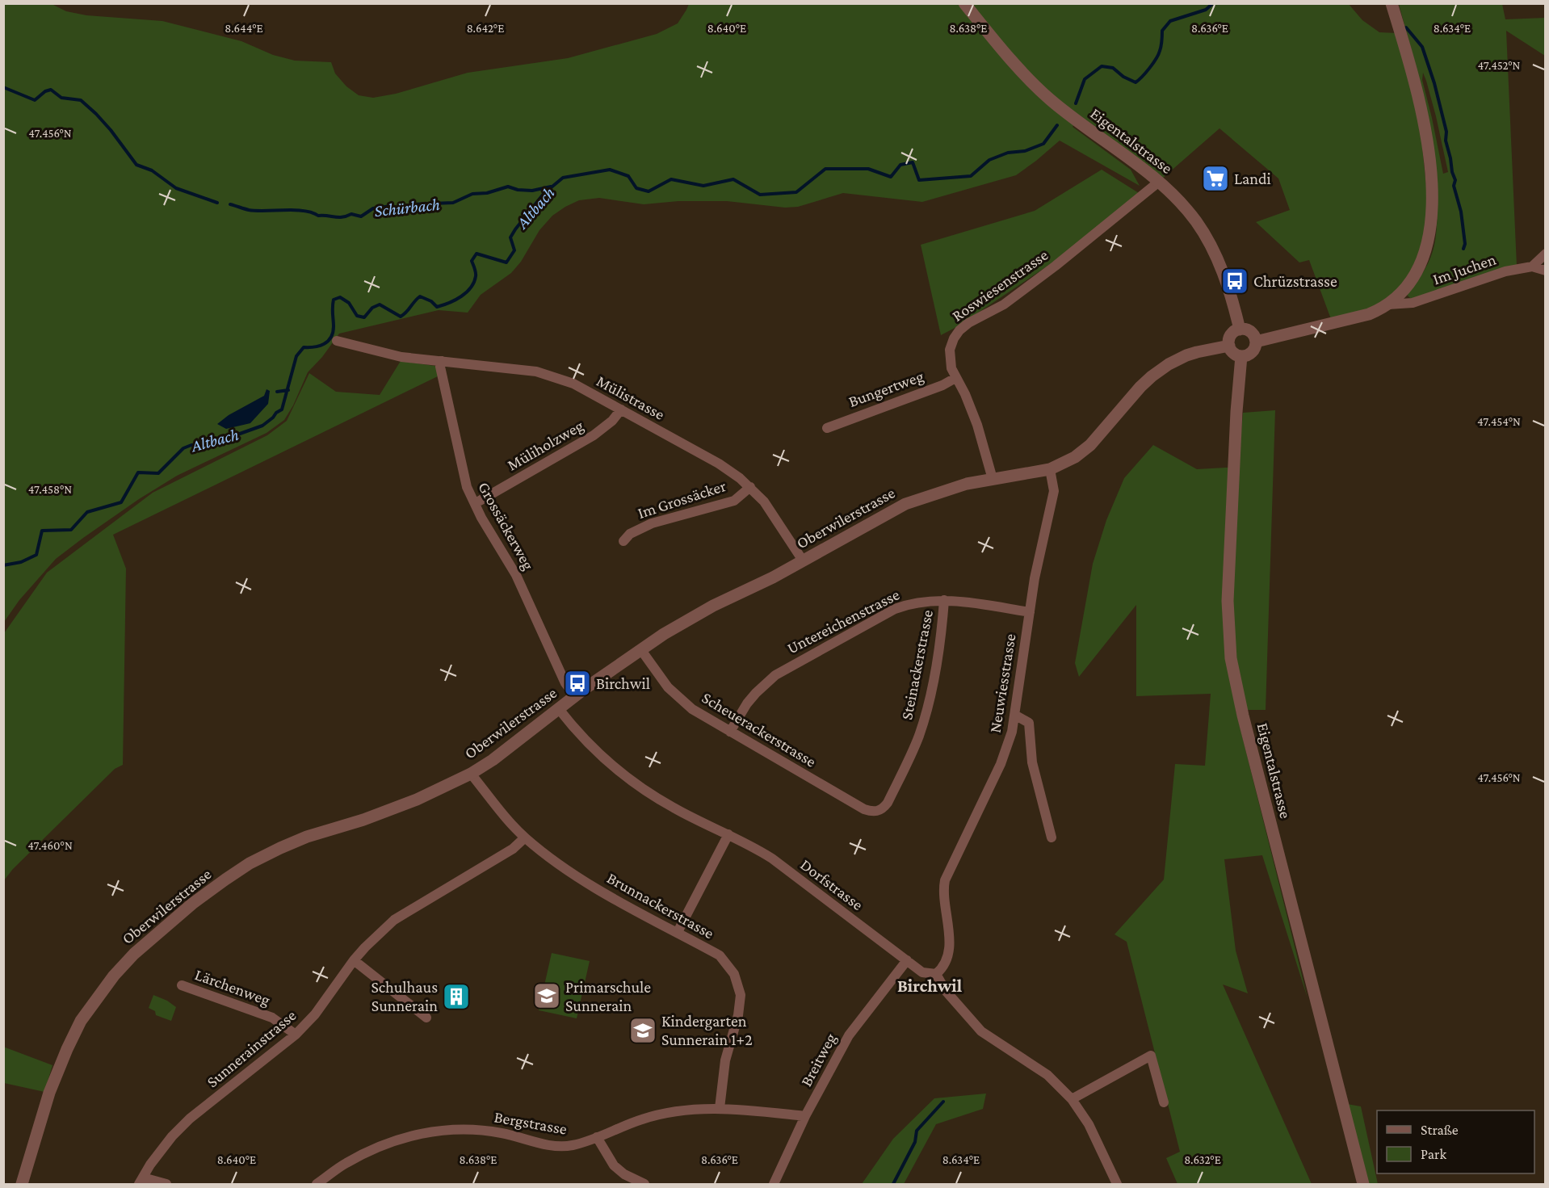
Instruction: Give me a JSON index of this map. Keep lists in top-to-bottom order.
{
  "streets": {
    "street": [
      "Eigentalstrasse",
      "Im Juchen",
      "Roswiesenstrasse",
      "Bungertweg",
      "Mülistrasse",
      "Müliholzweg",
      "Im Grossäcker",
      "Oberwilerstrasse",
      "Grossäckerweg",
      "Untereichenstrasse",
      "Steinackerstrasse",
      "Neuwiesstrasse",
      "Scheuerackerstrasse",
      "Dorfstrasse",
      "Brunnackerstrasse",
      "Lärchenweg",
      "Sunnerainstrasse",
      "Breitweg",
      "Bergstrasse"
    ]
  },
  "crossings": [
    ["Eigentalstrasse", "Roswiesenstrasse"],
    ["Eigentalstrasse", "Oberwilerstrasse"],
    ["Roswiesenstrasse", "Bungertweg"],
    ["Roswiesenstrasse", "Oberwilerstrasse"],
    ["Mülistrasse", "Müliholzweg"],
    ["Mülistrasse", "Im Grossäcker"],
    ["Mülistrasse", "Oberwilerstrasse"],
    ["Mülistrasse", "Grossäckerweg"],
    ["Oberwilerstrasse", "Grossäckerweg"],
    ["Oberwilerstrasse", "Neuwiesstrasse"],
    ["Oberwilerstrasse", "Scheuerackerstrasse"],
    ["Oberwilerstrasse", "Dorfstrasse"],
    ["Oberwilerstrasse", "Brunnackerstrasse"],
    ["Untereichenstrasse", "Steinackerstrasse"],
    ["Untereichenstrasse", "Neuwiesstrasse"],
    ["Untereichenstrasse", "Scheuerackerstrasse"],
    ["Steinackerstrasse", "Scheuerackerstrasse"],
    ["Neuwiesstrasse", "Dorfstrasse"],
    ["Dorfstrasse", "Breitweg"],
    ["Brunnackerstrasse", "Sunnerainstrasse"],
    ["Brunnackerstrasse", "Bergstrasse"],
    ["Lärchenweg", "Sunnerainstrasse"],
    ["Breitweg", "Bergstrasse"]
  ],
  "districts": ["Birchwil"],
  "water": ["Schürbach", "Altbach"],
  "places": {
    "supermarket": ["Landi"],
    "bus stop": ["Chrüzstrasse", "Birchwil"],
    "school or university": ["Primarschule Sunnerain", "Kindergarten Sunnerain 1+2"],
    "building": ["Schulhaus Sunnerain"]
  },
  "legend": ["Straße", "Park"],
  "coordinates": [
    "8.644°E",
    "8.642°E",
    "8.640°E",
    "8.638°E",
    "8.636°E",
    "8.634°E",
    "47.452°N",
    "47.456°N",
    "47.454°N",
    "47.458°N",
    "47.460°N",
    "8.632°E"
  ]
}
